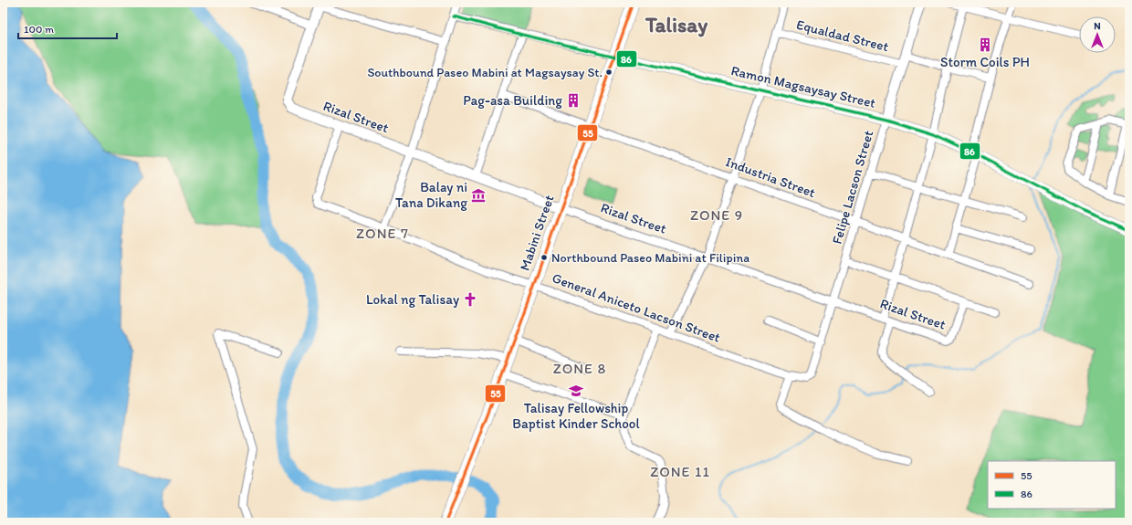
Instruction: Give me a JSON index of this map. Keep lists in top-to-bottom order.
{
  "streets": {
    "main road": ["Ramon Magsaysay Street", "Mabini Street"],
    "street": [
      "Equaldad Street",
      "Rizal Street",
      "Industria Street",
      "Felipe Lacson Street",
      "General Aniceto Lacson Street"
    ]
  },
  "crossings": [
    ["Equaldad Street", "Felipe Lacson Street"],
    ["Ramon Magsaysay Street", "Felipe Lacson Street"],
    ["Ramon Magsaysay Street", "Mabini Street"],
    ["Rizal Street", "Felipe Lacson Street"],
    ["Rizal Street", "Mabini Street"],
    ["Rizal Street", "General Aniceto Lacson Street"],
    ["Industria Street", "Felipe Lacson Street"],
    ["Industria Street", "Mabini Street"],
    ["Felipe Lacson Street", "General Aniceto Lacson Street"],
    ["Mabini Street", "General Aniceto Lacson Street"]
  ],
  "districts": [
    "Talisay",
    "ZONE 9",
    "ZONE 7",
    "ZONE 8",
    "ZONE 11"
  ],
  "places": {
    "building": ["Storm Coils PH", "Pag-asa Building"],
    "other": ["Southbound Paseo Mabini at Magsaysay St.", "Northbound Paseo Mabini at Filipina"],
    "museum": ["Balay ni Tana Dikang"],
    "church": ["Lokal ng Talisay"],
    "school or university": ["Talisay Fellowship Baptist Kinder School"]
  },
  "lines": ["transit line 55", "transit line 86"],
  "legend": ["55", "86"],
  "scale_bar": "100 m",
  "north": "top"
}
